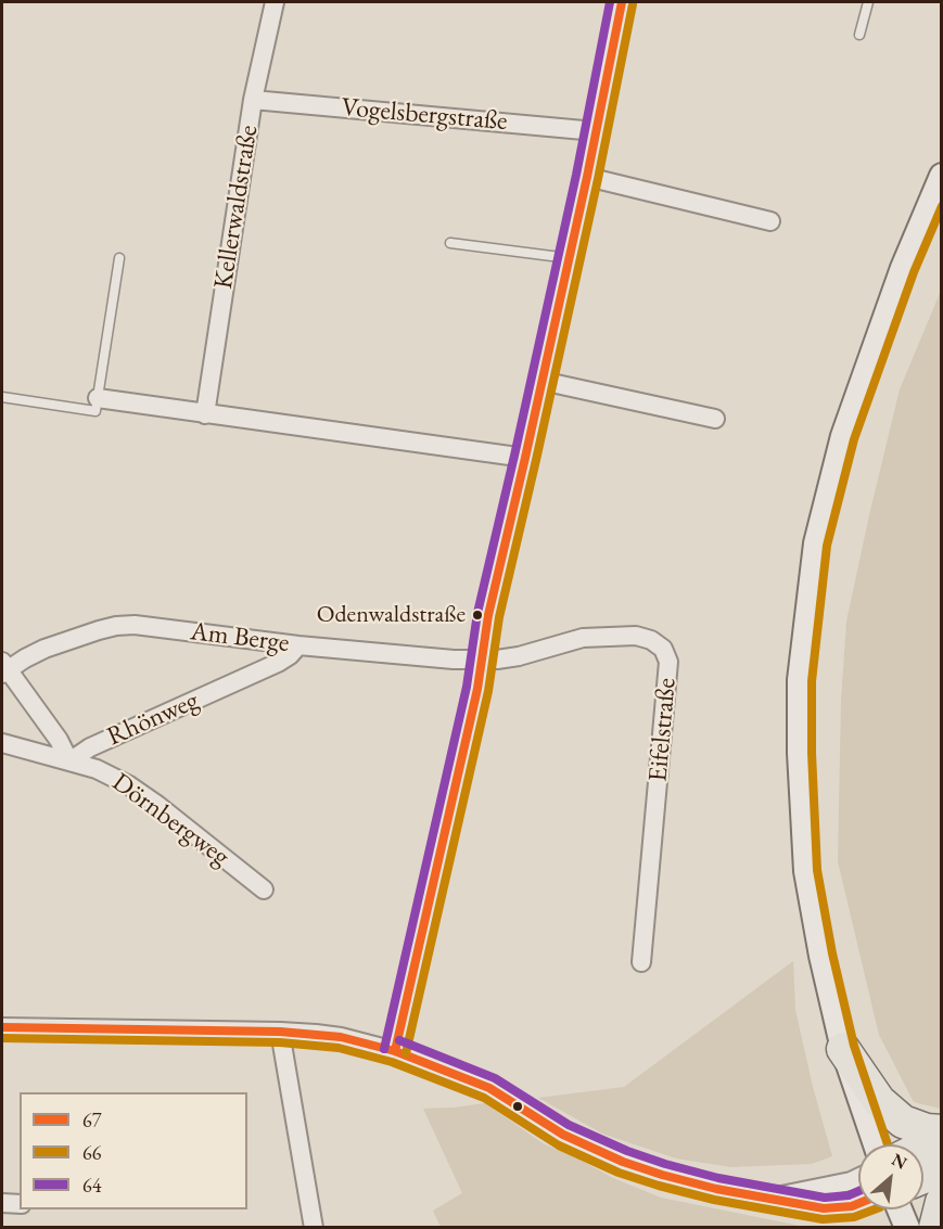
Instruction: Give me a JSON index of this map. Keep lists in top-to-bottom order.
{
  "streets": {
    "street": [
      "Vogelsbergstraße",
      "Kellerwaldstraße",
      "Am Berge",
      "Rhönweg",
      "Eifelstraße",
      "Dörnbergweg"
    ]
  },
  "crossings": [
    ["Vogelsbergstraße", "Kellerwaldstraße"],
    ["Am Berge", "Rhönweg"],
    ["Am Berge", "Eifelstraße"],
    ["Am Berge", "Dörnbergweg"],
    ["Rhönweg", "Dörnbergweg"]
  ],
  "places": ["Odenwaldstraße"],
  "lines": ["transit line 67", "transit line 64", "transit line 66"],
  "legend": ["67", "66", "64"],
  "north": "top right"
}
